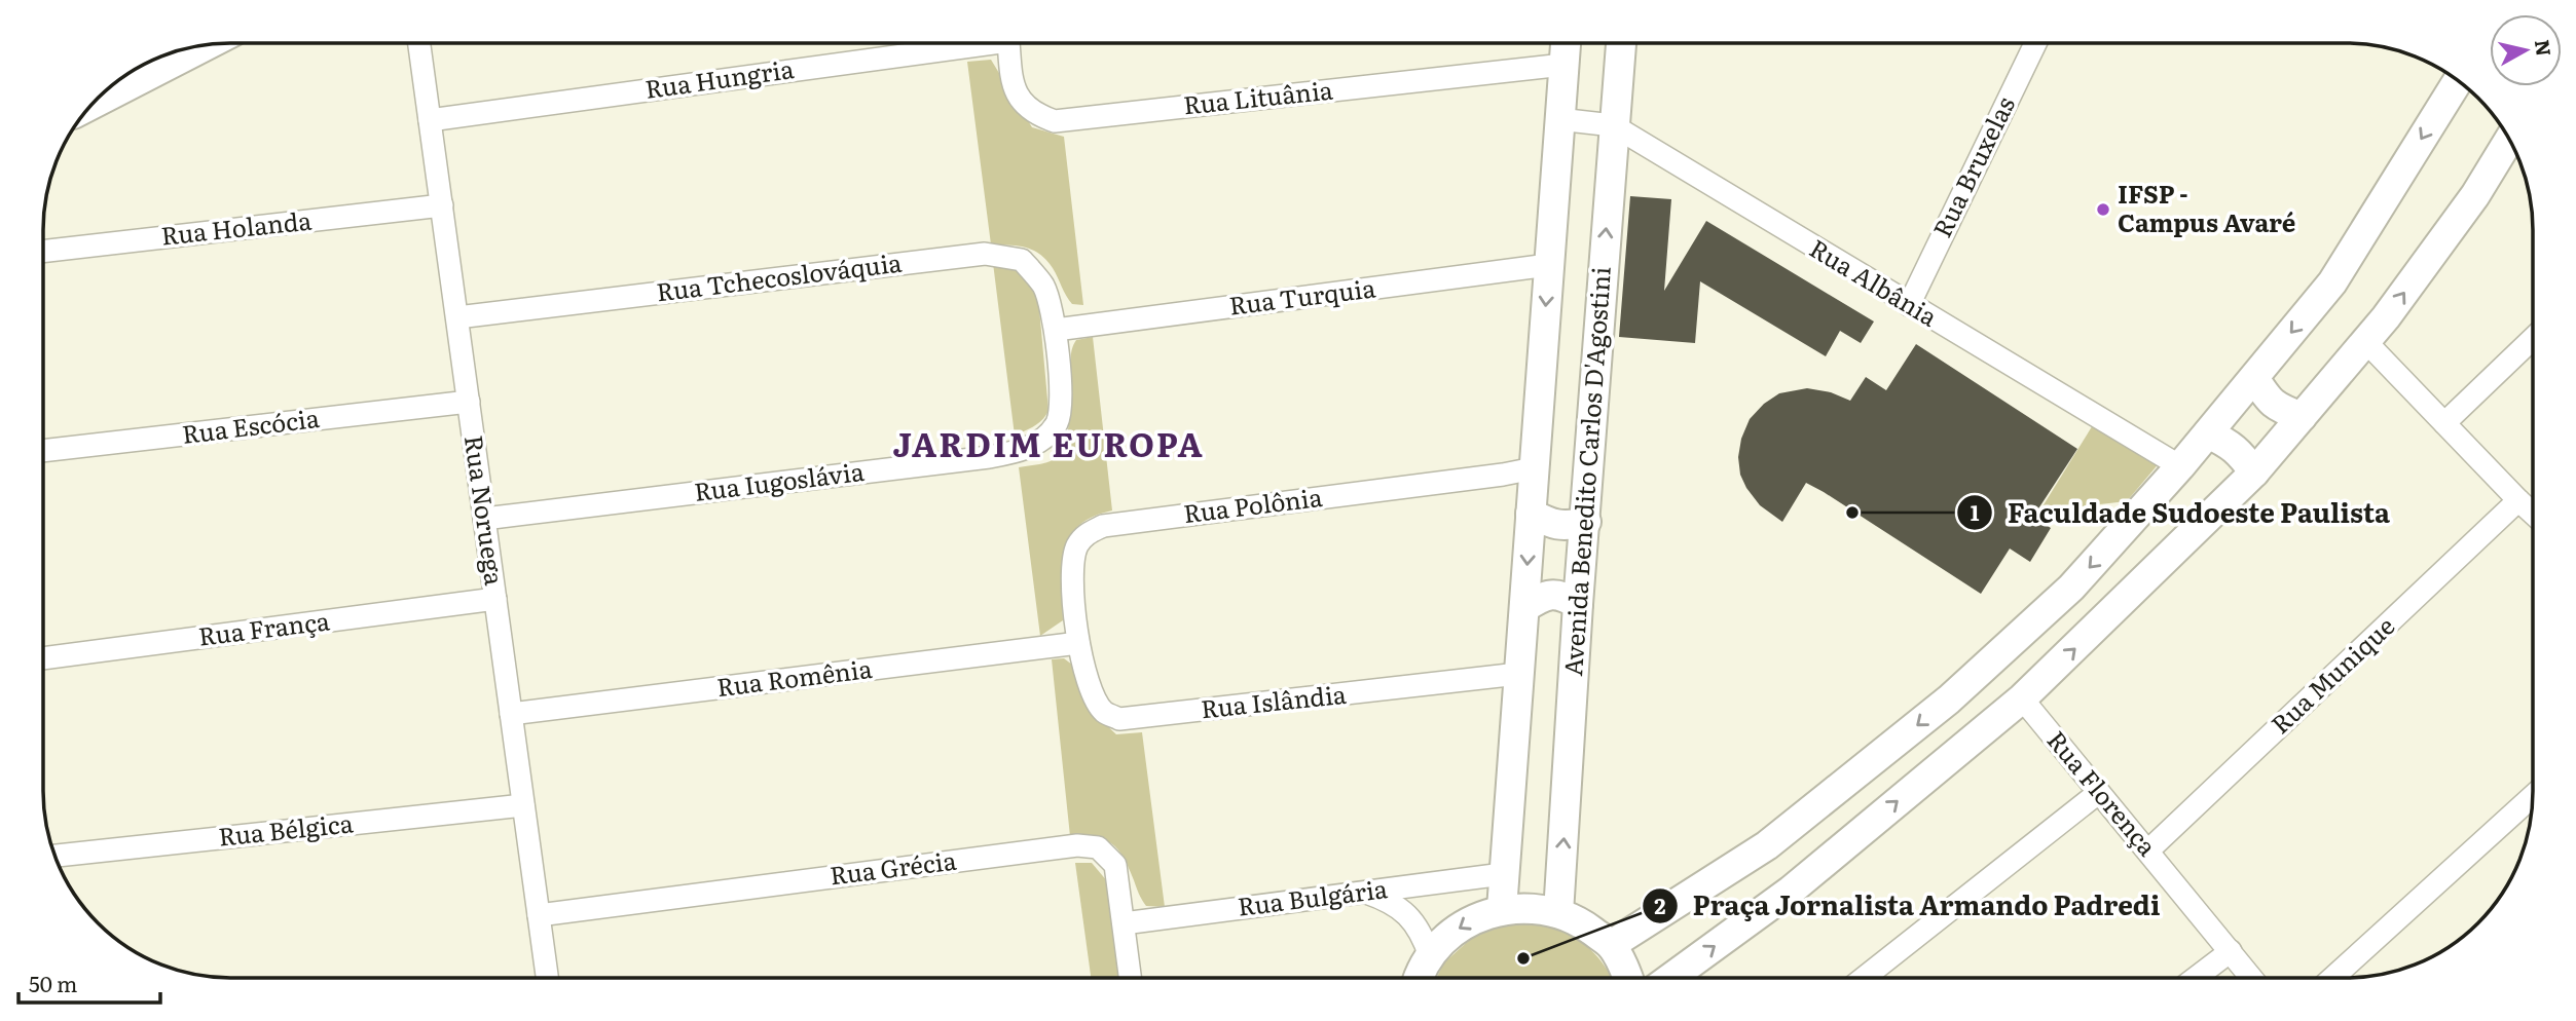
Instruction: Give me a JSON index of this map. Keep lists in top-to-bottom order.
{
  "streets": {
    "main road": ["Avenida Benedito Carlos D'Agostini"],
    "street": [
      "Rua Hungria",
      "Rua Lituânia",
      "Rua Bruxelas",
      "Rua Holanda",
      "Rua Tchecoslováquia",
      "Rua Albânia",
      "Rua Turquia",
      "Rua Escócia",
      "Rua Iugoslávia",
      "Rua Polônia",
      "Rua Noruega",
      "Rua França",
      "Rua Munique",
      "Rua Romênia",
      "Rua Islândia",
      "Rua Florença",
      "Rua Bélgica",
      "Rua Grécia",
      "Rua Bulgária"
    ]
  },
  "crossings": [
    ["Rua Hungria", "Rua Noruega"],
    ["Rua Bruxelas", "Rua Albânia"],
    ["Rua Holanda", "Rua Noruega"],
    ["Rua Tchecoslováquia", "Rua Turquia"],
    ["Rua Tchecoslováquia", "Rua Iugoslávia"],
    ["Rua Tchecoslováquia", "Rua Noruega"],
    ["Rua Albânia", "Avenida Benedito Carlos D'Agostini"],
    ["Rua Turquia", "Rua Iugoslávia"],
    ["Rua Escócia", "Rua Noruega"],
    ["Rua Iugoslávia", "Rua Noruega"],
    ["Rua Polônia", "Rua Romênia"],
    ["Rua Polônia", "Rua Islândia"],
    ["Rua Noruega", "Rua França"],
    ["Rua Noruega", "Rua Romênia"],
    ["Rua Noruega", "Rua Bélgica"],
    ["Rua Noruega", "Rua Grécia"],
    ["Rua Munique", "Rua Florença"],
    ["Rua Romênia", "Rua Islândia"],
    ["Rua Grécia", "Rua Bulgária"]
  ],
  "districts": ["JARDIM EUROPA"],
  "places": ["IFSP - Campus Avaré", "Faculdade Sudoeste Paulista", "Praça Jornalista Armando Padredi"],
  "scale_bar": "50 m",
  "north": "right"
}
